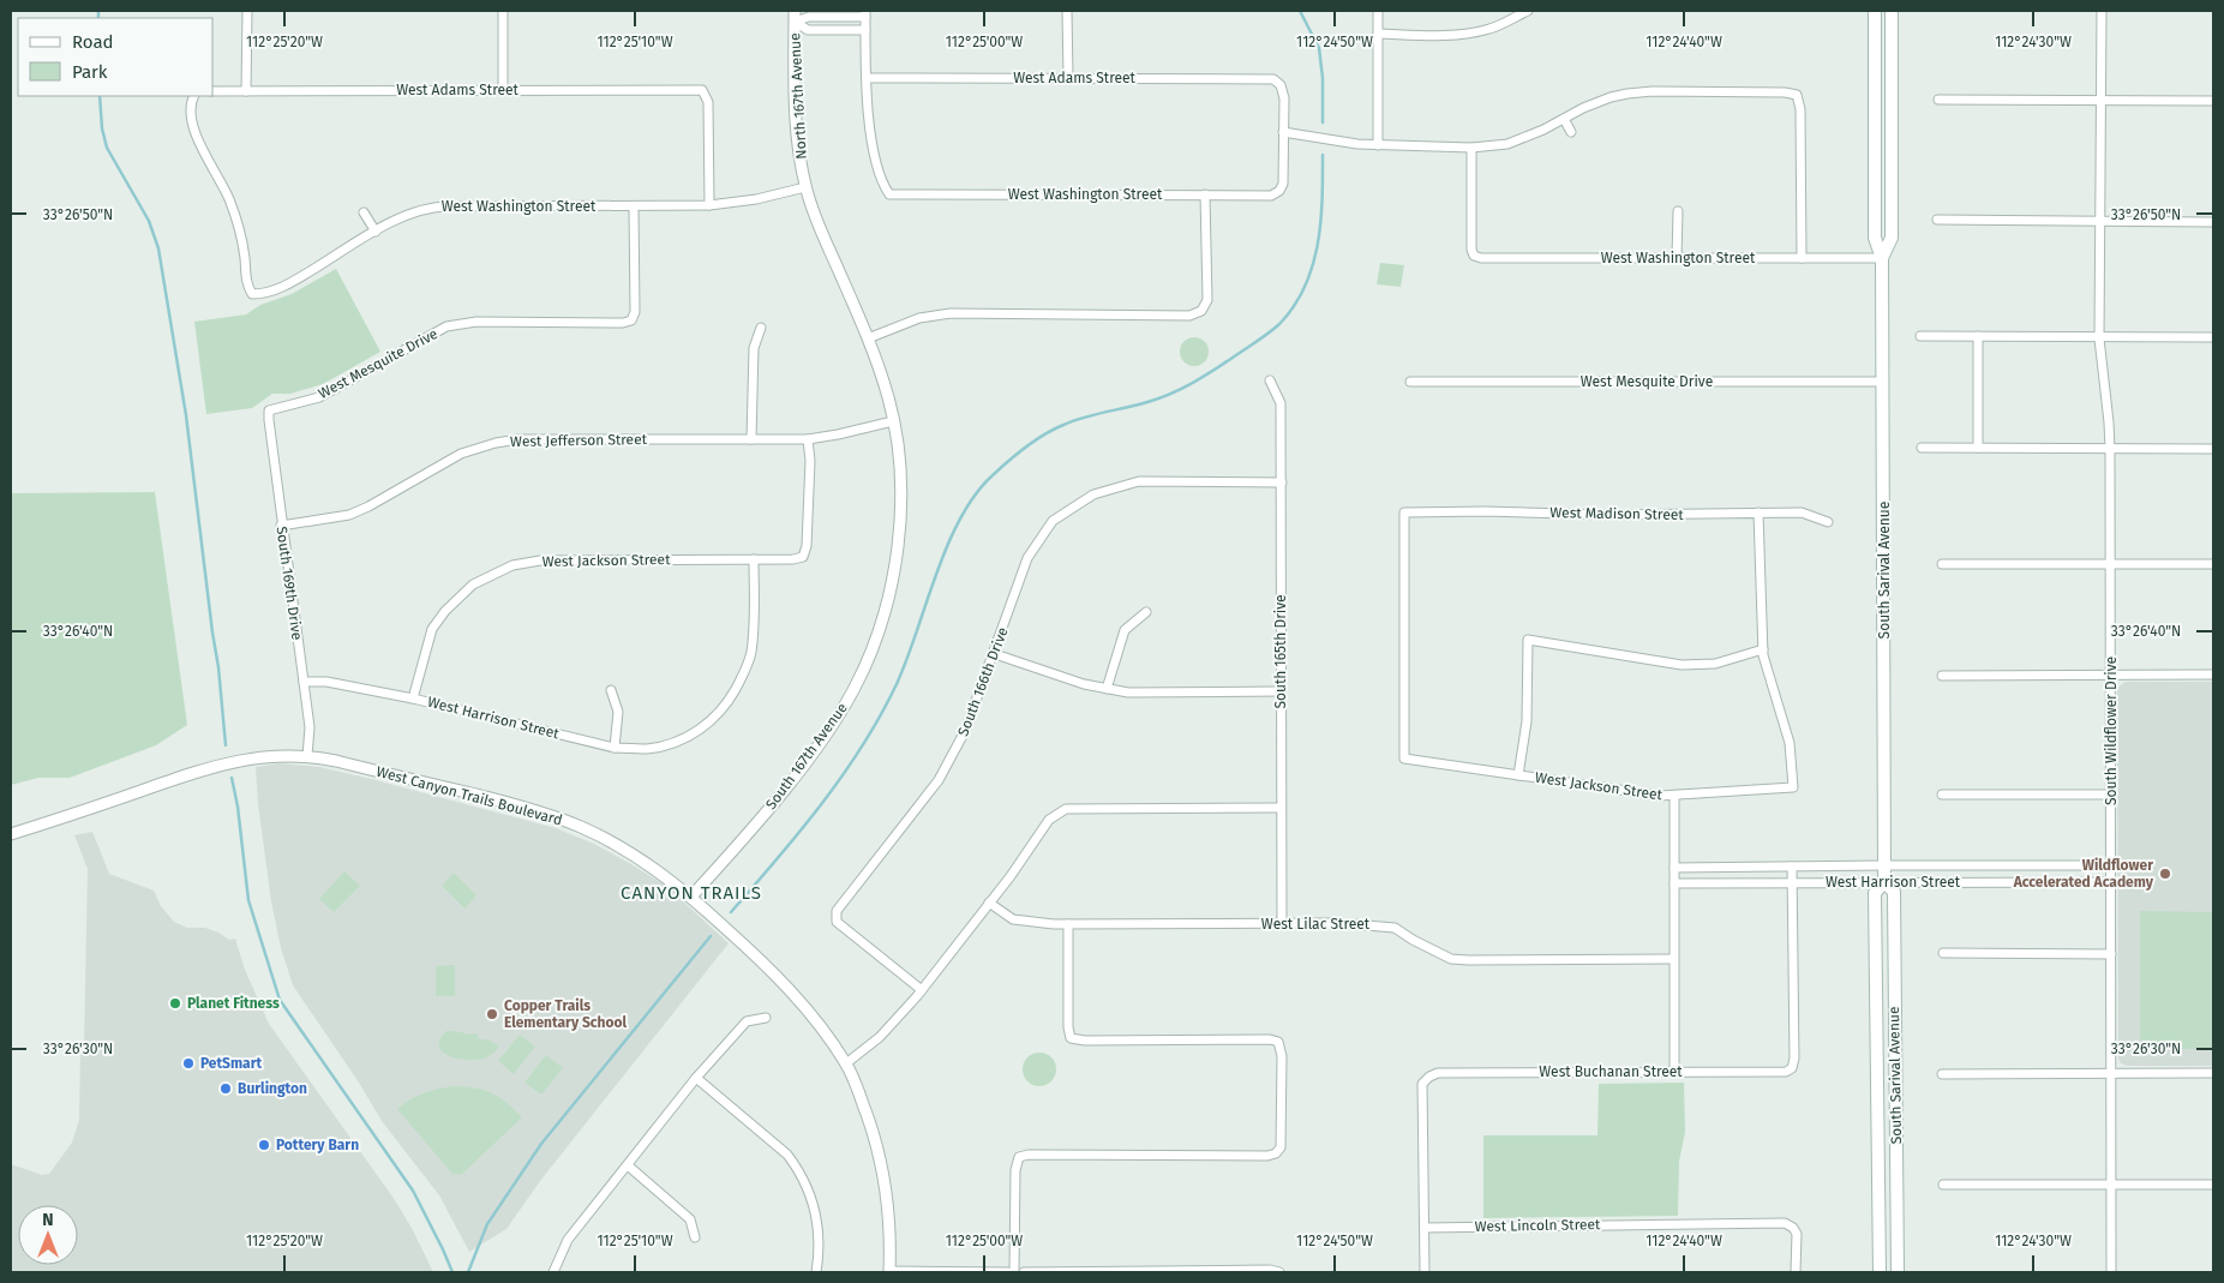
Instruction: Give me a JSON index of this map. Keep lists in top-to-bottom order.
{
  "streets": {
    "main road": ["South Sarival Avenue"],
    "street": [
      "West Adams Street",
      "North 167th Avenue",
      "West Washington Street",
      "West Mesquite Drive",
      "West Jefferson Street",
      "West Madison Street",
      "West Jackson Street",
      "South 169th Drive",
      "South 165th Drive",
      "South 166th Drive",
      "West Harrison Street",
      "South Wildflower Drive",
      "South 167th Avenue",
      "West Canyon Trails Boulevard",
      "West Lilac Street",
      "West Buchanan Street",
      "West Lincoln Street"
    ]
  },
  "crossings": [
    ["West Adams Street", "West Washington Street"],
    ["North 167th Avenue", "West Washington Street"],
    ["North 167th Avenue", "South 167th Avenue"],
    ["West Washington Street", "West Mesquite Drive"],
    ["West Washington Street", "South Sarival Avenue"],
    ["West Mesquite Drive", "South Sarival Avenue"],
    ["West Mesquite Drive", "South 169th Drive"],
    ["West Jefferson Street", "West Jackson Street"],
    ["West Jefferson Street", "South 169th Drive"],
    ["West Jefferson Street", "South 167th Avenue"],
    ["West Madison Street", "West Jackson Street"],
    ["West Jackson Street", "West Harrison Street"],
    ["South Sarival Avenue", "West Harrison Street"],
    ["South 169th Drive", "West Harrison Street"],
    ["South 169th Drive", "West Canyon Trails Boulevard"],
    ["South 165th Drive", "South 166th Drive"],
    ["South 165th Drive", "West Lilac Street"],
    ["West Harrison Street", "South Wildflower Drive"],
    ["West Harrison Street", "West Buchanan Street"],
    ["South 167th Avenue", "West Canyon Trails Boulevard"],
    ["West Buchanan Street", "West Lincoln Street"]
  ],
  "districts": ["CANYON TRAILS"],
  "places": [
    "Wildflower Accelerated Academy",
    "Planet Fitness",
    "Copper Trails Elementary School",
    "PetSmart",
    "Burlington",
    "Pottery Barn"
  ],
  "legend": ["Road", "Park"],
  "north": "top",
  "coordinates": [
    "112°25'20\"W",
    "112°25'10\"W",
    "112°25'00\"W",
    "112°24'50\"W",
    "112°24'40\"W",
    "112°24'30\"W",
    "33°26'50\"N",
    "33°26'40\"N",
    "33°26'30\"N"
  ]
}
